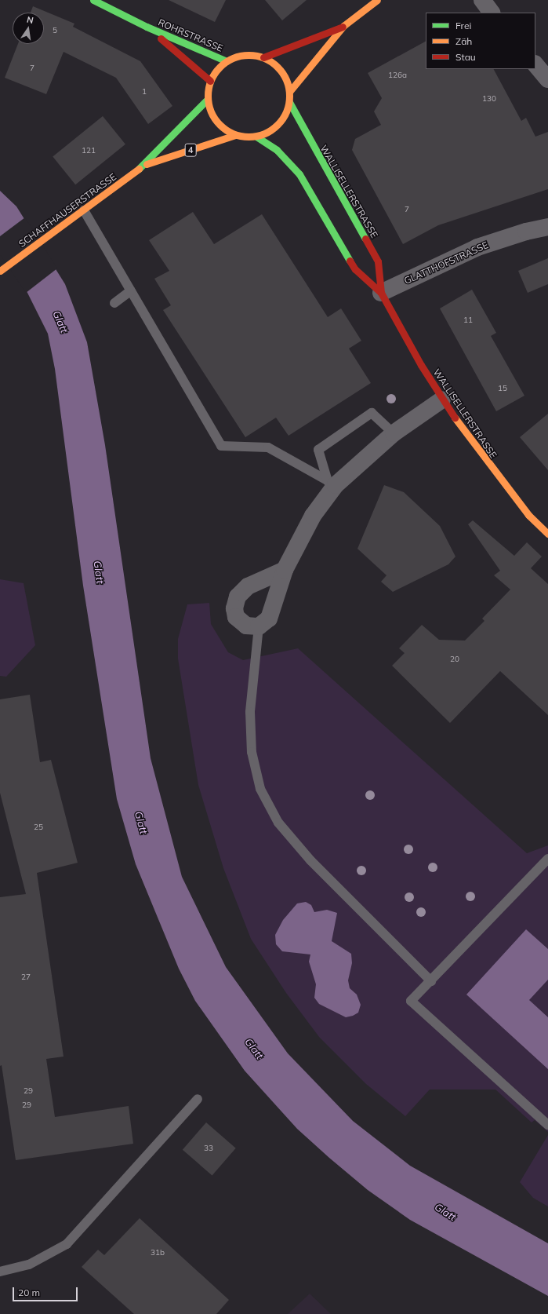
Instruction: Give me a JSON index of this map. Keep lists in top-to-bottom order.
{
  "streets": {
    "main road": [
      "ROHRSTRASSE",
      "4",
      "WALLISELLERSTRASSE",
      "SCHAFFHAUSERSTRASSE"
    ],
    "street": ["GLATTHOFSTRASSE"]
  },
  "crossings": [
    ["ROHRSTRASSE", "WALLISELLERSTRASSE"],
    ["ROHRSTRASSE", "SCHAFFHAUSERSTRASSE"],
    ["WALLISELLERSTRASSE", "SCHAFFHAUSERSTRASSE"],
    ["WALLISELLERSTRASSE", "GLATTHOFSTRASSE"]
  ],
  "water": ["Glatt"],
  "house_numbers": [
    "5",
    "7",
    "126a",
    "1",
    "130",
    "121",
    "7",
    "11",
    "15",
    "20",
    "25",
    "27",
    "29",
    "29",
    "33",
    "31b"
  ],
  "legend": ["Frei", "Zäh", "Stau"],
  "scale_bar": "20 m",
  "north": "top"
}
